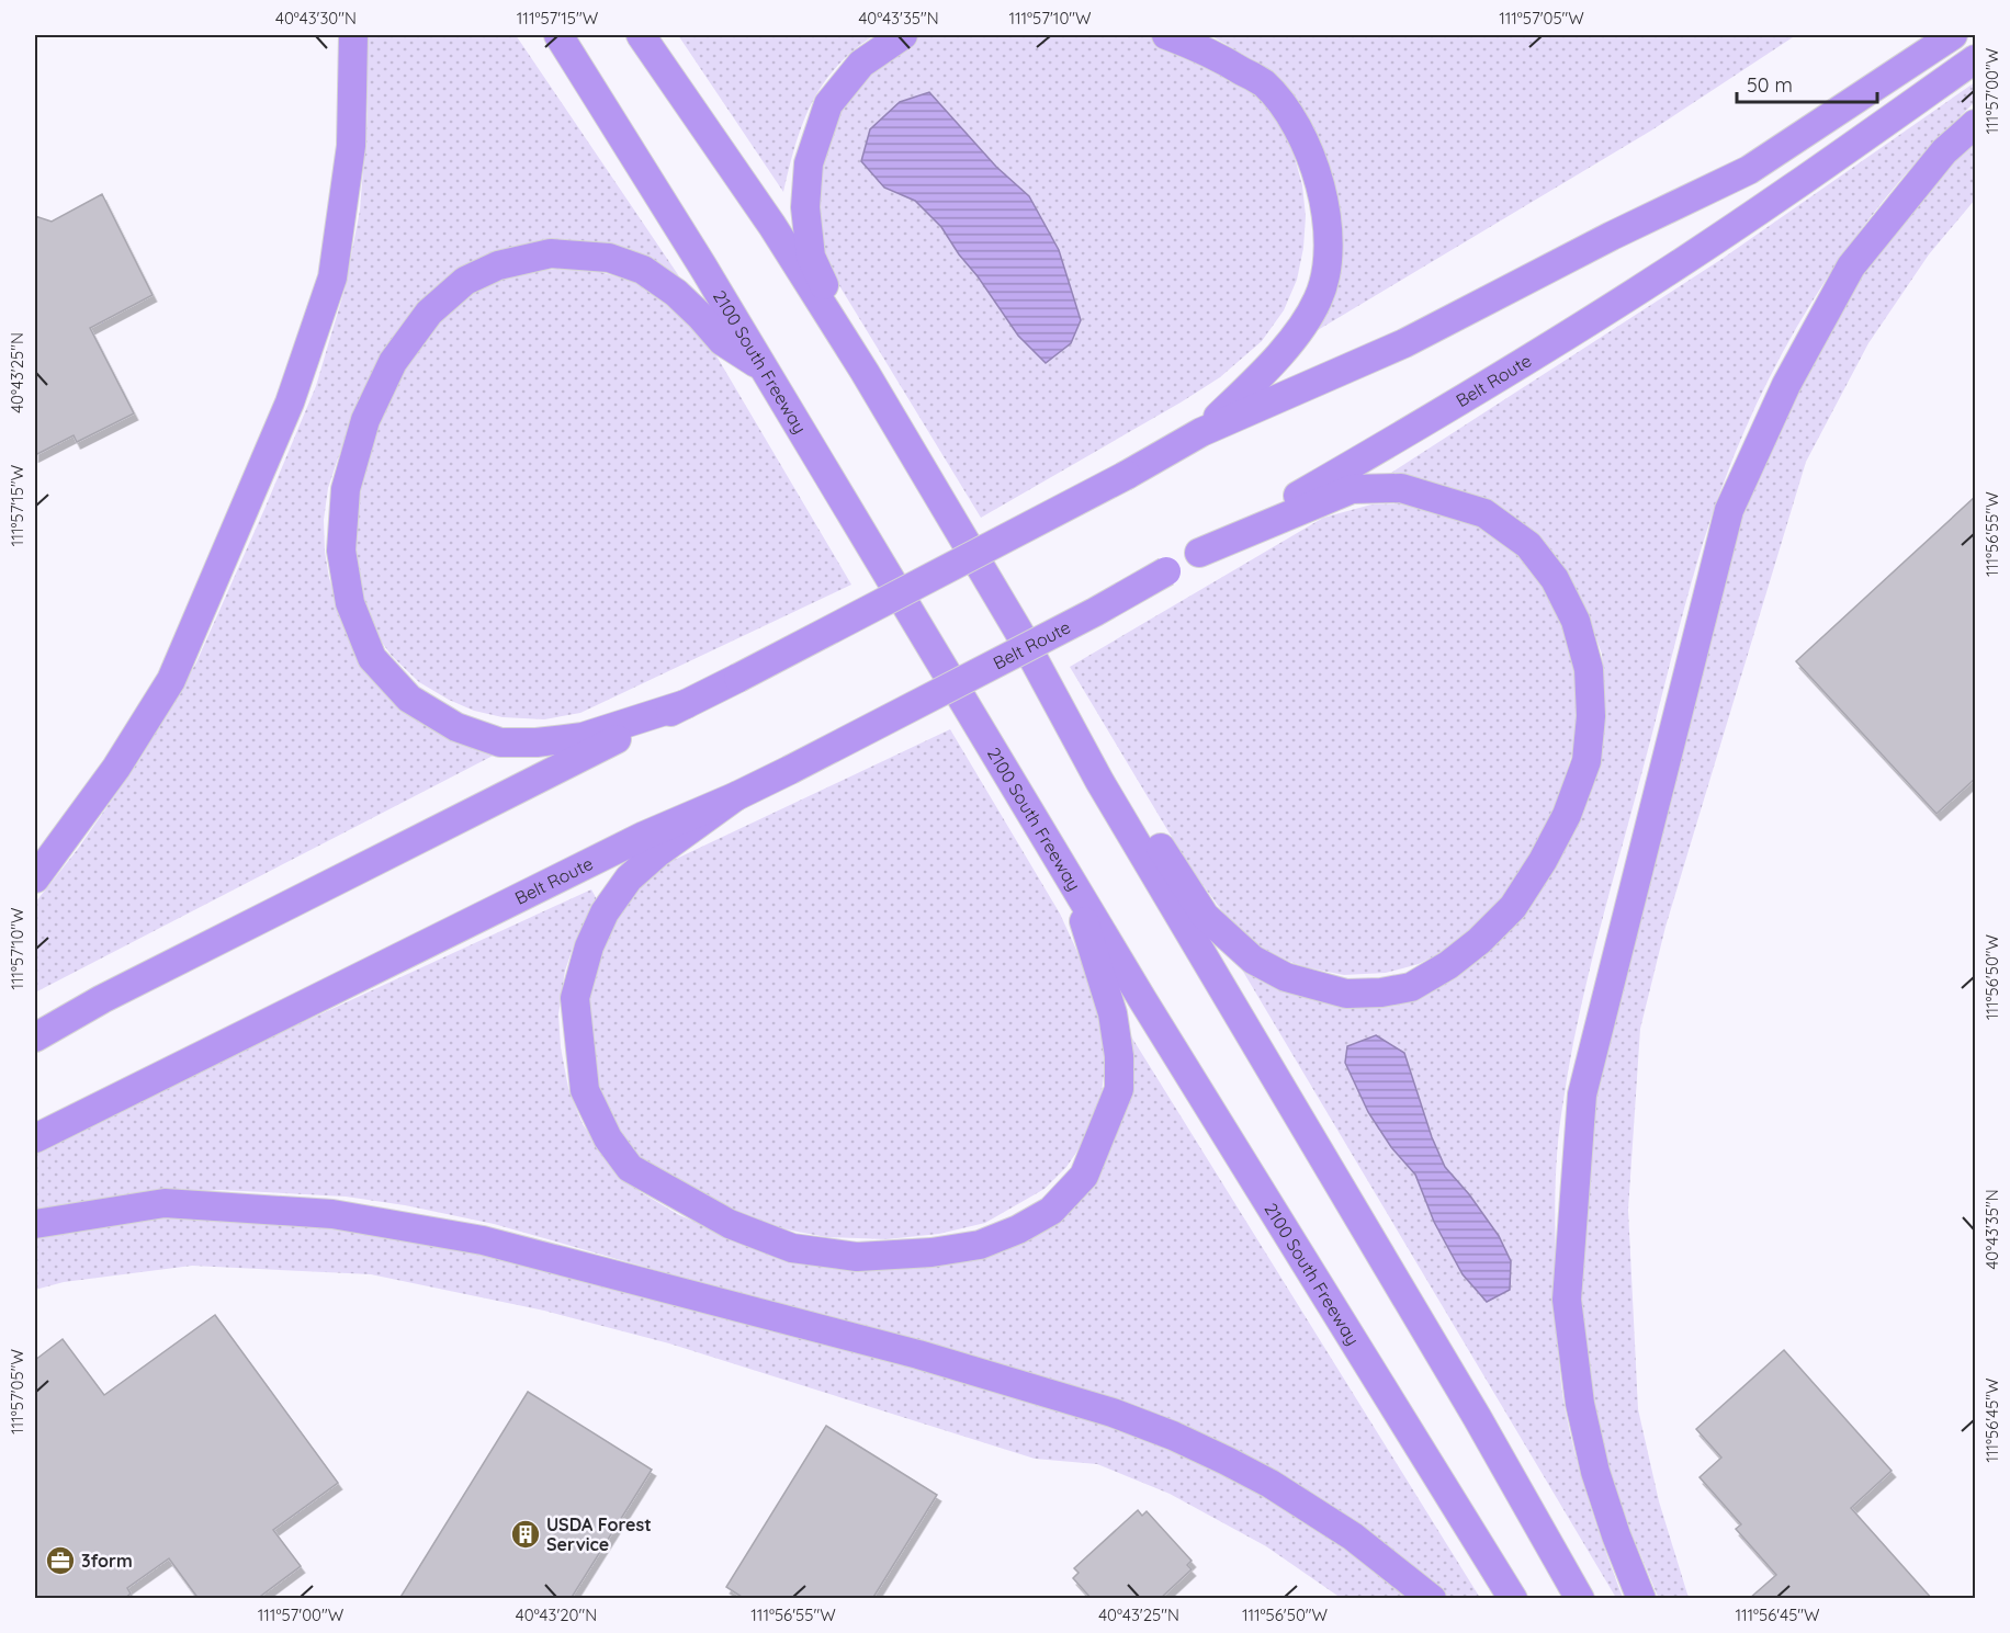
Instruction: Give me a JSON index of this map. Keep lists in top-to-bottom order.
{
  "streets": {
    "highway": ["2100 South Freeway", "Belt Route"]
  },
  "places": {
    "building": ["USDA Forest Service"],
    "office": ["3form"]
  },
  "scale_bar": "50 m",
  "coordinates": [
    "40°43'30\"N",
    "111°57'15\"W",
    "40°43'35\"N",
    "111°57'10\"W",
    "111°57'05\"W",
    "111°57'00\"W",
    "40°43'25\"N",
    "111°56'55\"W",
    "111°56'50\"W",
    "111°56'45\"W",
    "40°43'20\"N"
  ]
}
